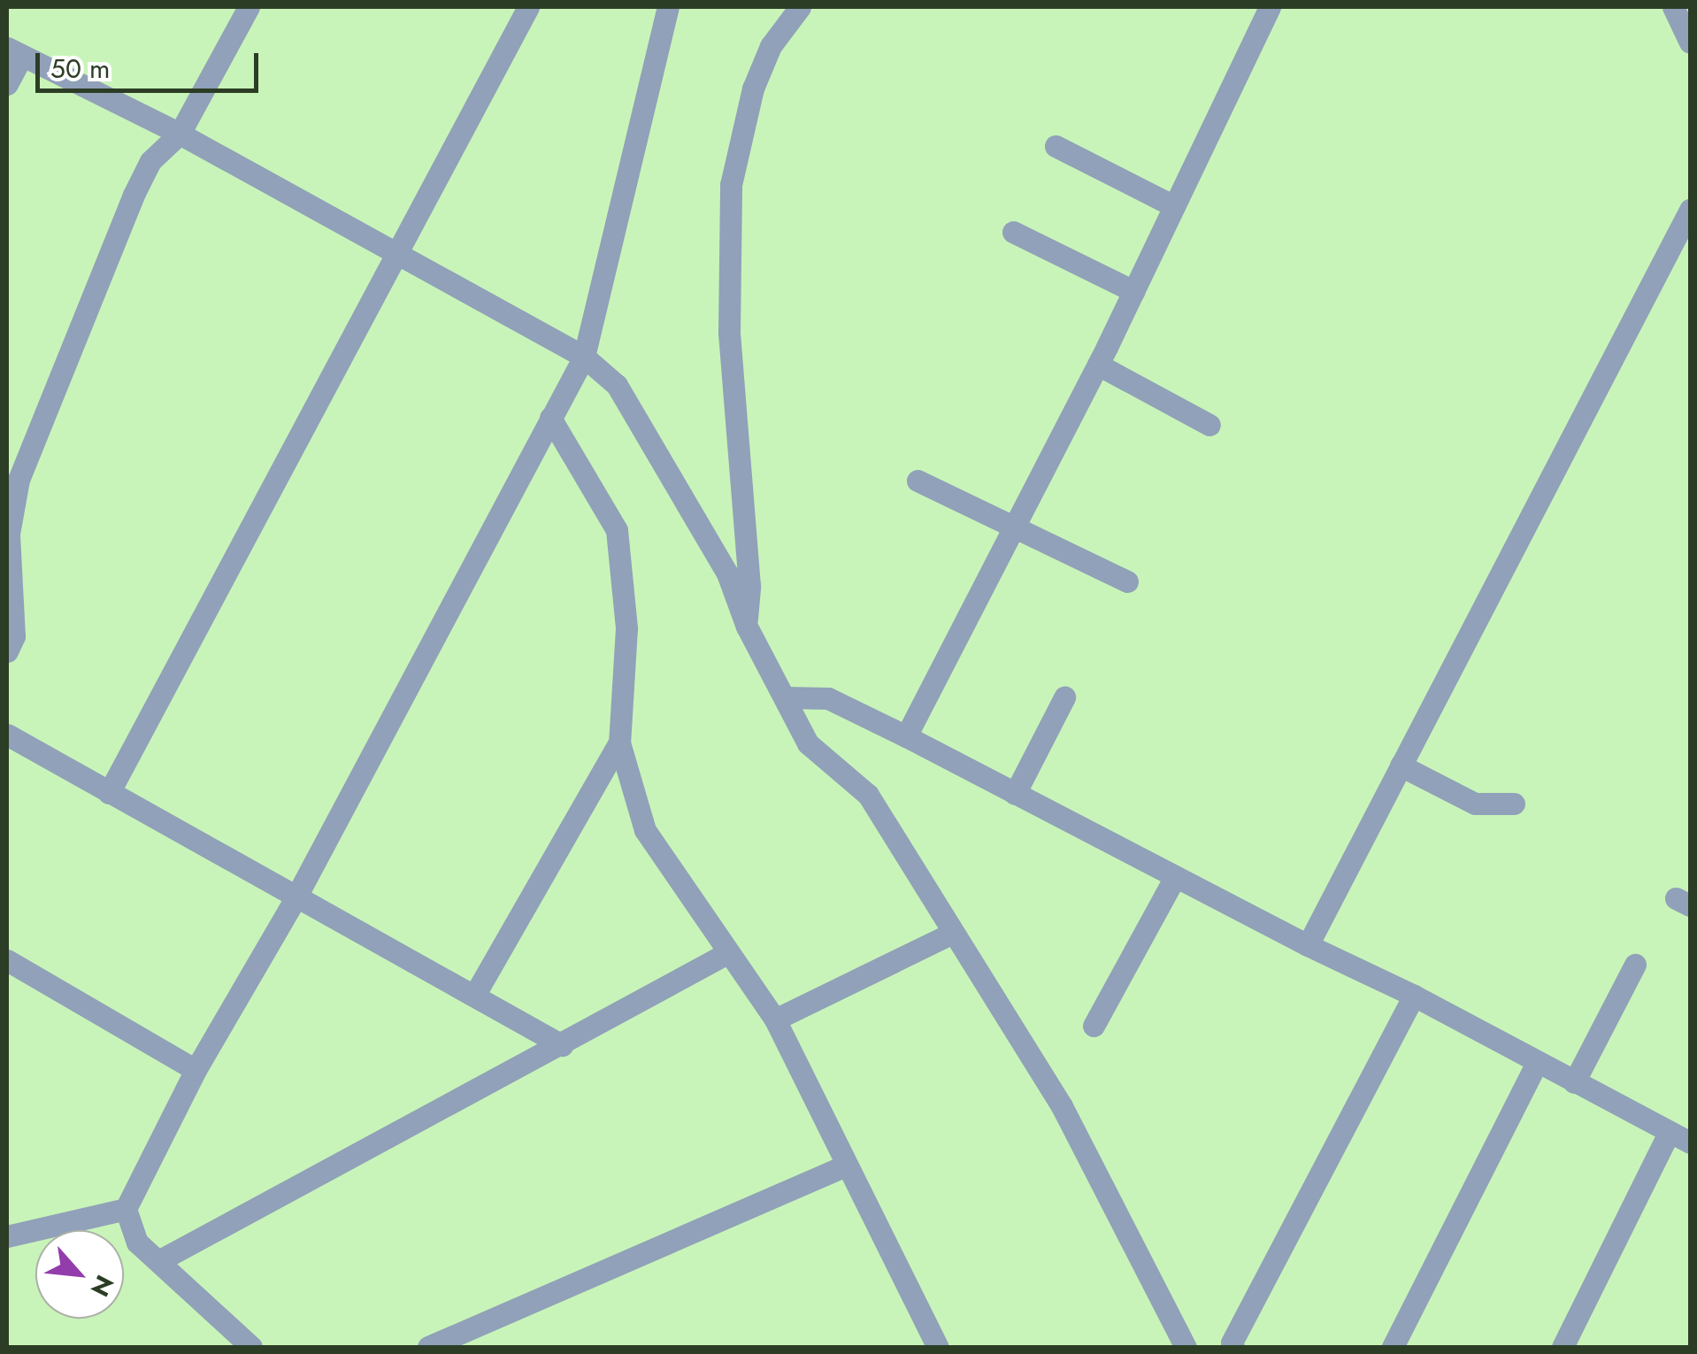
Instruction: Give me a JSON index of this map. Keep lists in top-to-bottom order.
{
  "scale_bar": "50 m",
  "north": "bottom right"
}
